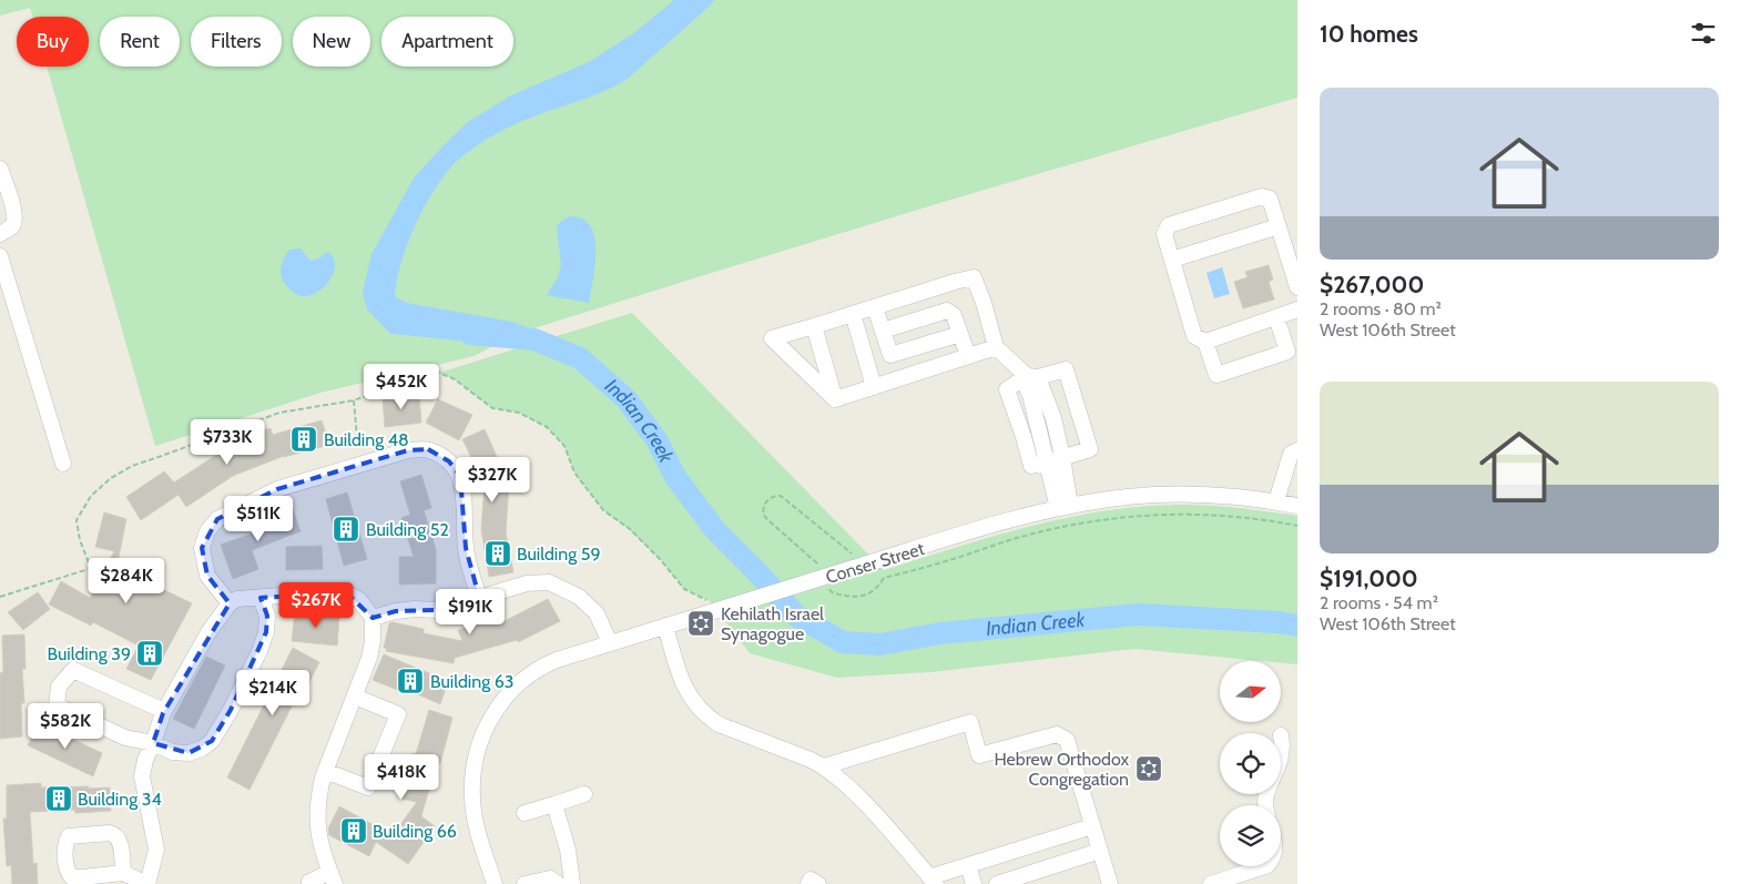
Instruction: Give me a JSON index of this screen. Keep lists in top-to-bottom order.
{
  "streets": {
    "street": ["Conser Street"]
  },
  "water": ["Indian Creek"],
  "places": {
    "building": [
      "Building 48",
      "Building 52",
      "Building 59",
      "Building 39",
      "Building 63",
      "Building 34",
      "Building 66"
    ],
    "synagogue": ["Kehilath Israel Synagogue", "Hebrew Orthodox Congregation"]
  },
  "north": "right",
  "page": {
    "heading": "10 homes",
    "chip": [
      "Buy",
      "Rent",
      "Filters",
      "New",
      "Apartment"
    ],
    "list": [
      {
        "name": "$267,000",
        "note": "2 rooms · 80 m² · West 106th Street"
      },
      {
        "name": "$191,000",
        "note": "2 rooms · 54 m² · West 106th Street"
      }
    ],
    "price": [
      "$452K",
      "$733K",
      "$327K",
      "$511K",
      "$284K",
      "$267K",
      "$191K",
      "$214K",
      "$582K",
      "$418K"
    ]
  }
}
